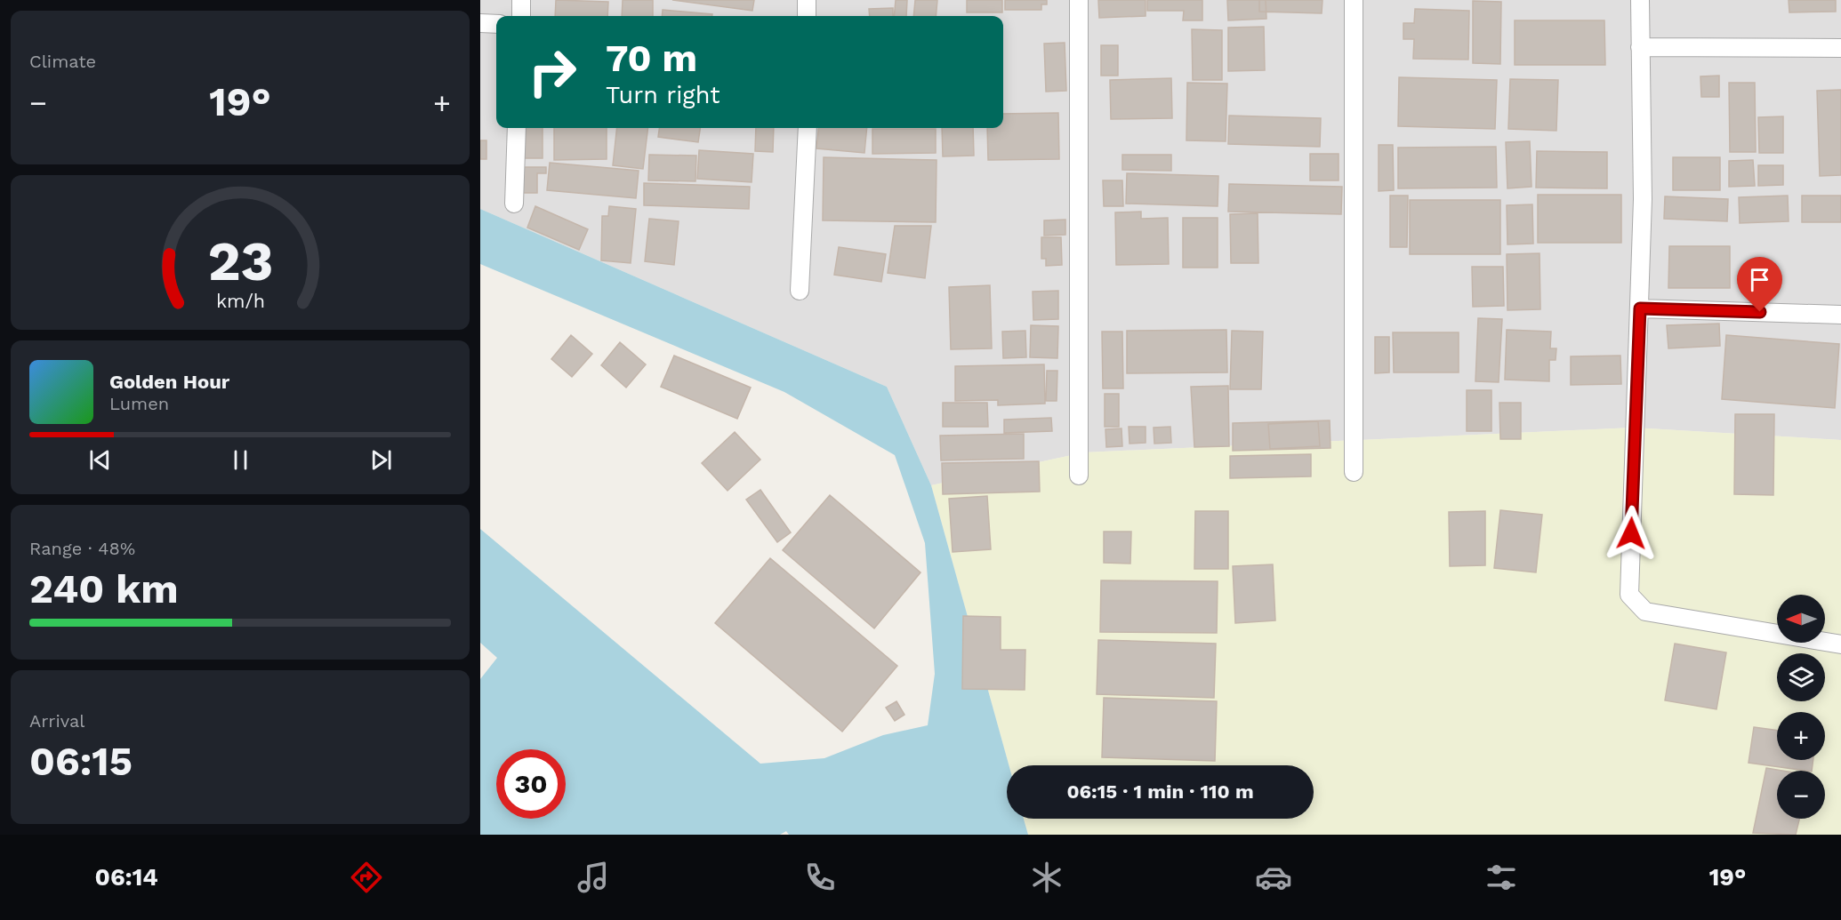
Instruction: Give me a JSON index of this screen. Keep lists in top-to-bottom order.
{
  "north": "left",
  "page": {
    "tile": [
      "Climate",
      ["Range · 48%", "240 km"],
      ["Arrival", "06:15"]
    ],
    "turn": ["70 m", "Turn right"],
    "heat": ["−", "19°", "+"],
    "song": ["Golden Hour", "Lumen"],
    "map_buttons": ["+", "−"],
    "limit": "30",
    "trip": "06:15 · 1 min · 110 m",
    "tabs": ["06:14", "19°"],
    "gauge": ["23", "km/h"]
  }
}
